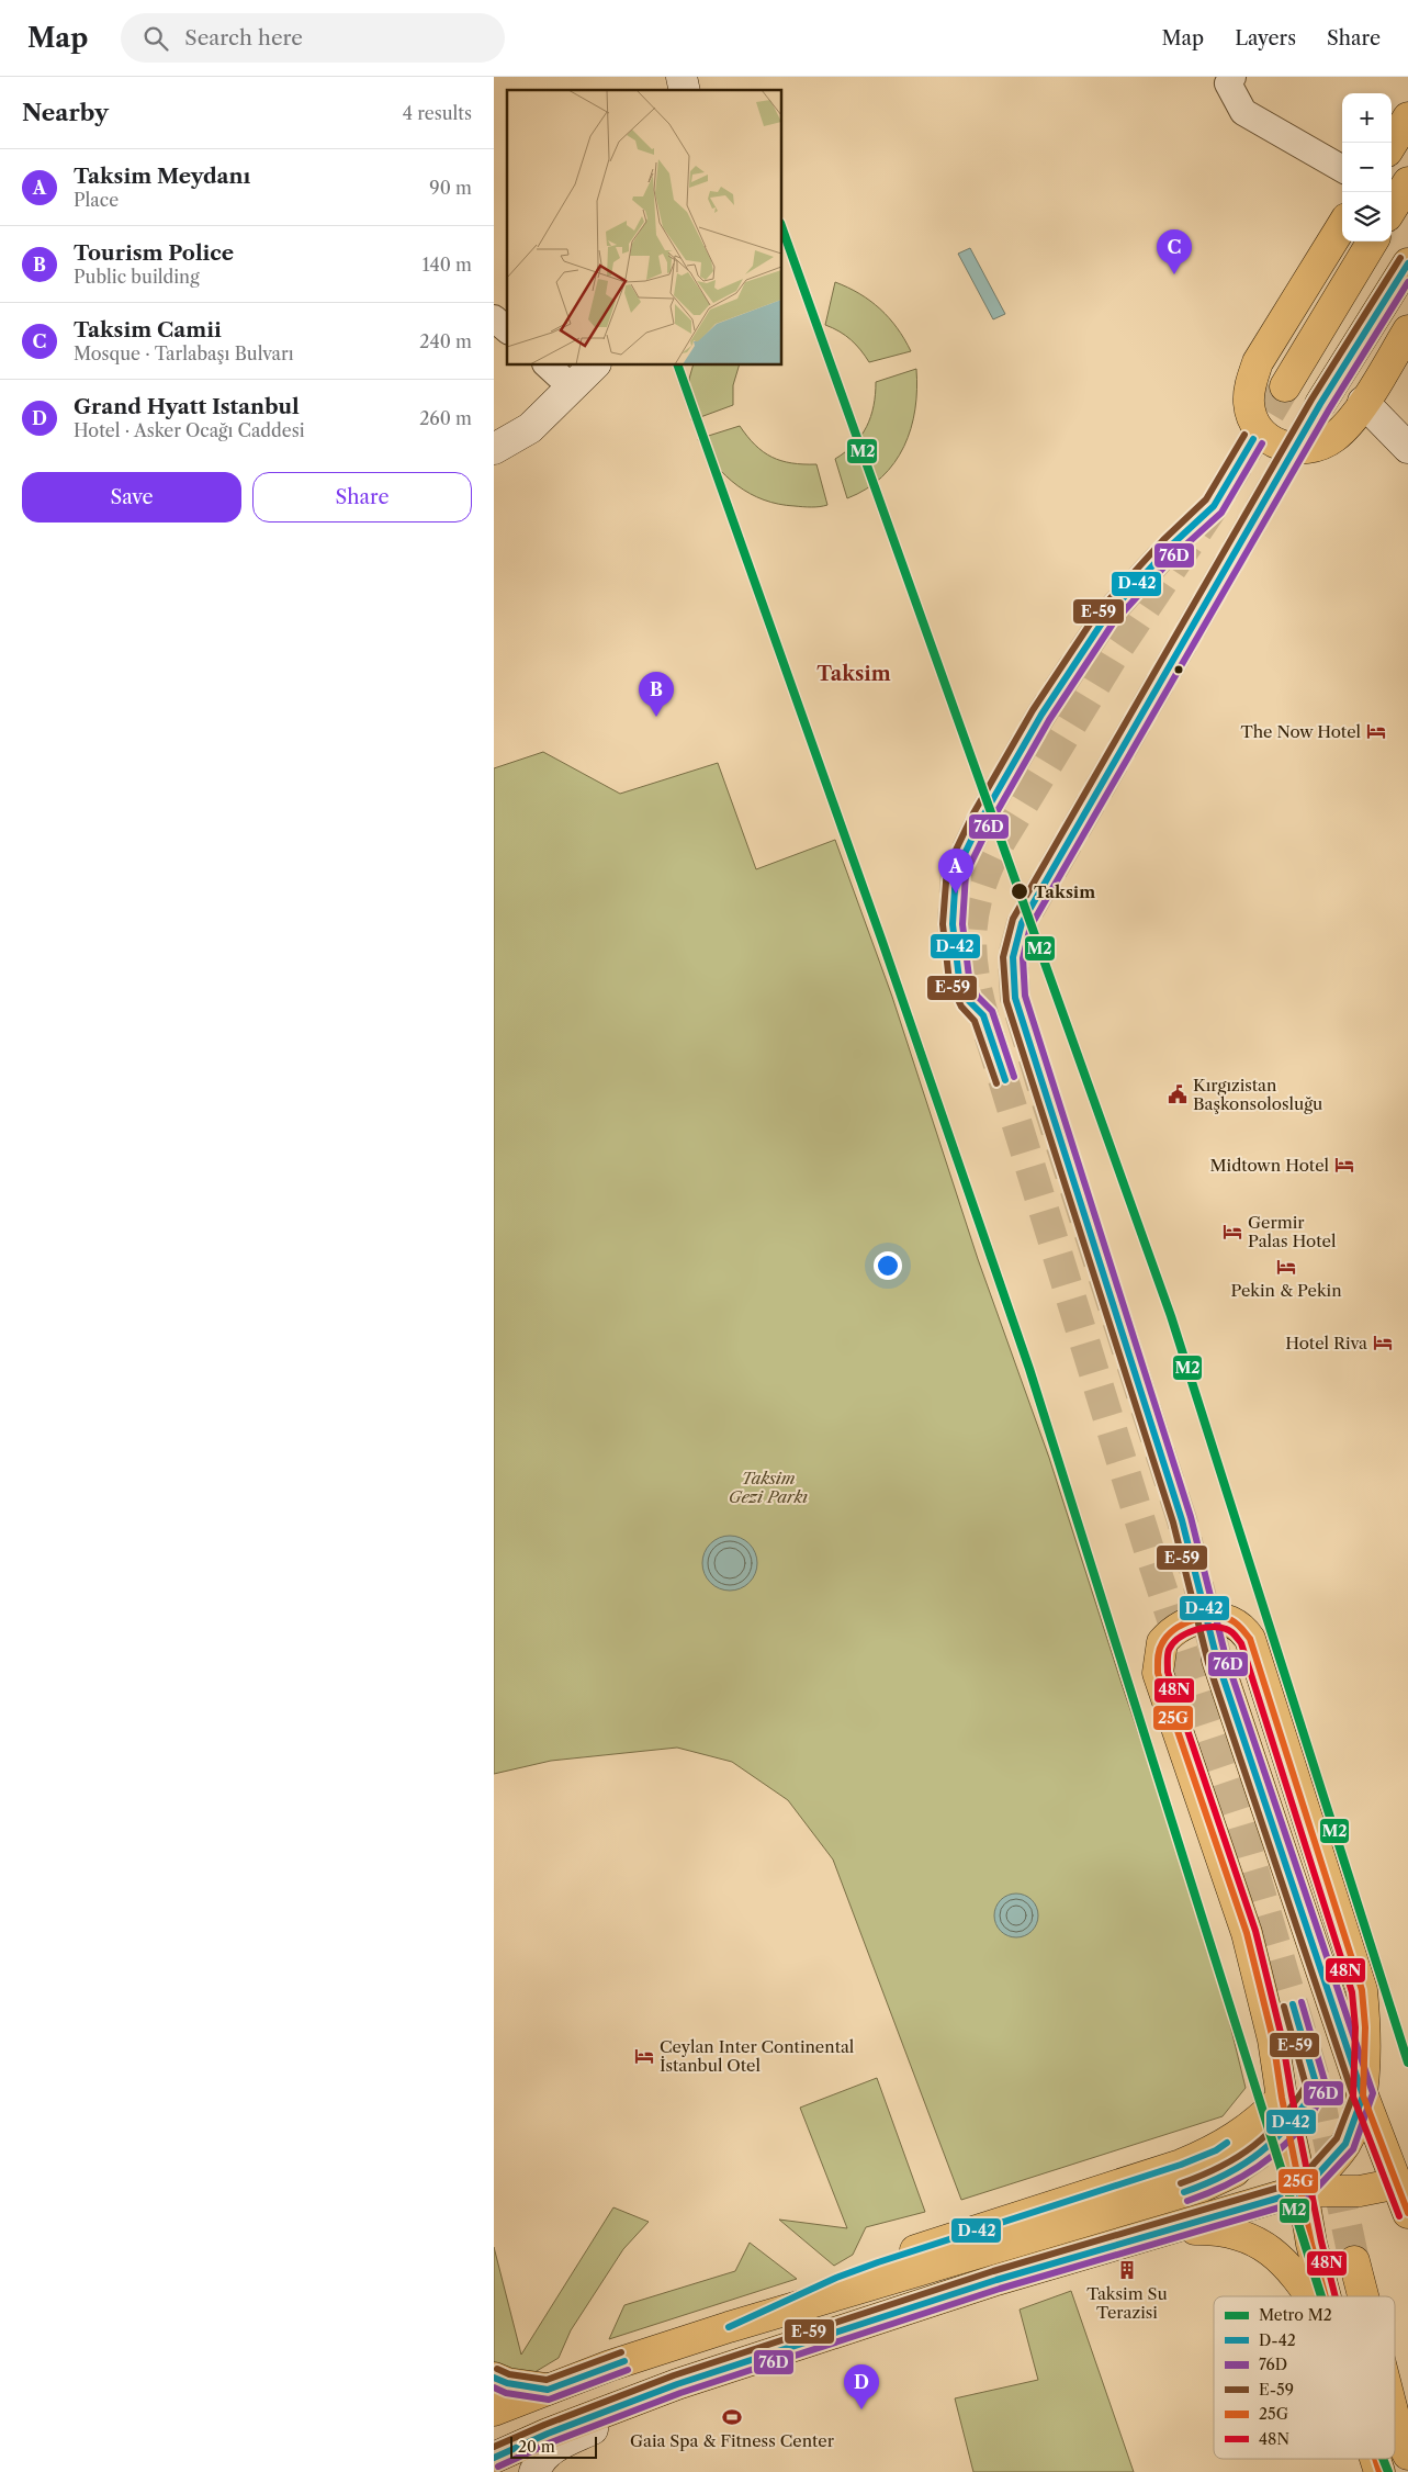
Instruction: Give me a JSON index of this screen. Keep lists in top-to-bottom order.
{
  "districts": ["Taksim"],
  "parks": ["Taksim Gezi Parkı"],
  "places": {
    "hotel": [
      "The Now Hotel",
      "Midtown Hotel",
      "Germir Palas Hotel",
      "Pekin & Pekin",
      "Hotel Riva",
      "Ceylan Inter Continental İstanbul Otel"
    ],
    "other": ["Taksim"],
    "public building": ["Kırgızistan Başkonsolosluğu"],
    "building": ["Taksim Su Terazisi"],
    "sports": ["Gaia Spa & Fitness Center"]
  },
  "lines": [
    "metro line M2",
    "transit line E-59",
    "transit line D-42",
    "transit line 76D",
    "transit line 25G",
    "transit line 48N"
  ],
  "legend": [
    "Metro M2",
    "D-42",
    "76D",
    "E-59",
    "25G",
    "48N"
  ],
  "scale_bar": "20 m",
  "page": {
    "header": "Map",
    "search": "Search here",
    "nav": ["Map", "Layers", "Share"],
    "heading": ["Nearby", "4 results"],
    "map_buttons": ["+", "−"],
    "list": [
      {
        "mark": "A",
        "name": "Taksim Meydanı",
        "note": "Place",
        "value": "90 m"
      },
      {
        "mark": "B",
        "name": "Tourism Police",
        "note": "Public building",
        "value": "140 m"
      },
      {
        "mark": "C",
        "name": "Taksim Camii",
        "note": "Mosque · Tarlabaşı Bulvarı",
        "value": "240 m"
      },
      {
        "mark": "D",
        "name": "Grand Hyatt Istanbul",
        "note": "Hotel · Asker Ocağı Caddesi",
        "value": "260 m"
      }
    ],
    "pins": [
      "C",
      "B",
      "A",
      "D"
    ],
    "buttons": ["Save", "Share"],
    "scale": "20 m"
  }
}
